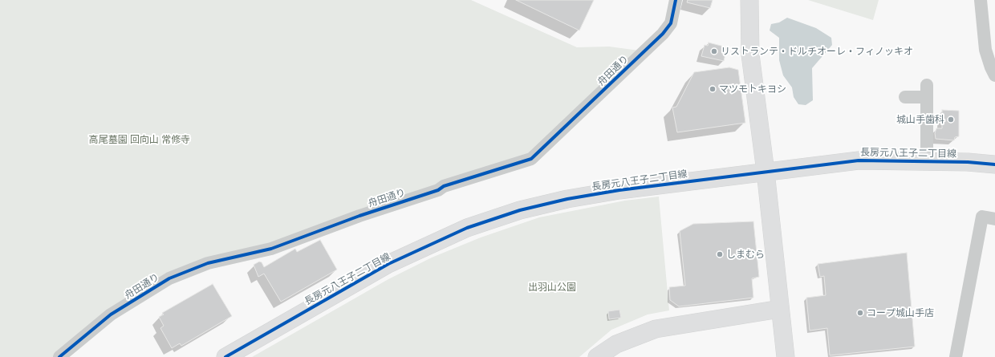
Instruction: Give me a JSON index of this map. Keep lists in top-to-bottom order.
{
  "streets": {
    "street": ["舟田通り", "長房元八王子二丁目線"]
  },
  "parks": ["高尾墓園 回向山 常修寺", "出羽山公園"],
  "places": [
    "リストランテ・ドルチオーレ・フィノッキオ",
    "マツモトキヨシ",
    "城山手歯科",
    "しまむら",
    "コープ城山手店"
  ]
}
